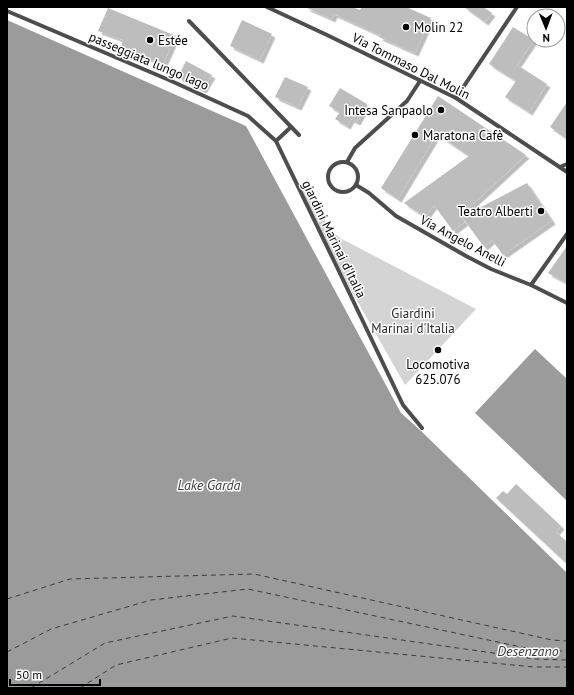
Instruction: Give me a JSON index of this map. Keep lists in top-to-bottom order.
{
  "streets": {
    "street": [
      "passeggiata lungo lago",
      "Via Tommaso Dal Molin",
      "giardini Marinai d'Italia",
      "Via Angelo Anelli"
    ]
  },
  "crossings": [
    ["passeggiata lungo lago", "giardini Marinai d'Italia"]
  ],
  "water": ["Lake Garda", "Desenzano"],
  "parks": ["Giardini Marinai d'Italia"],
  "places": [
    "Molin 22",
    "Estée",
    "Intesa Sanpaolo",
    "Maratona Cafè",
    "Teatro Alberti",
    "Locomotiva 625.076"
  ],
  "scale_bar": "50 m",
  "north": "bottom"
}
